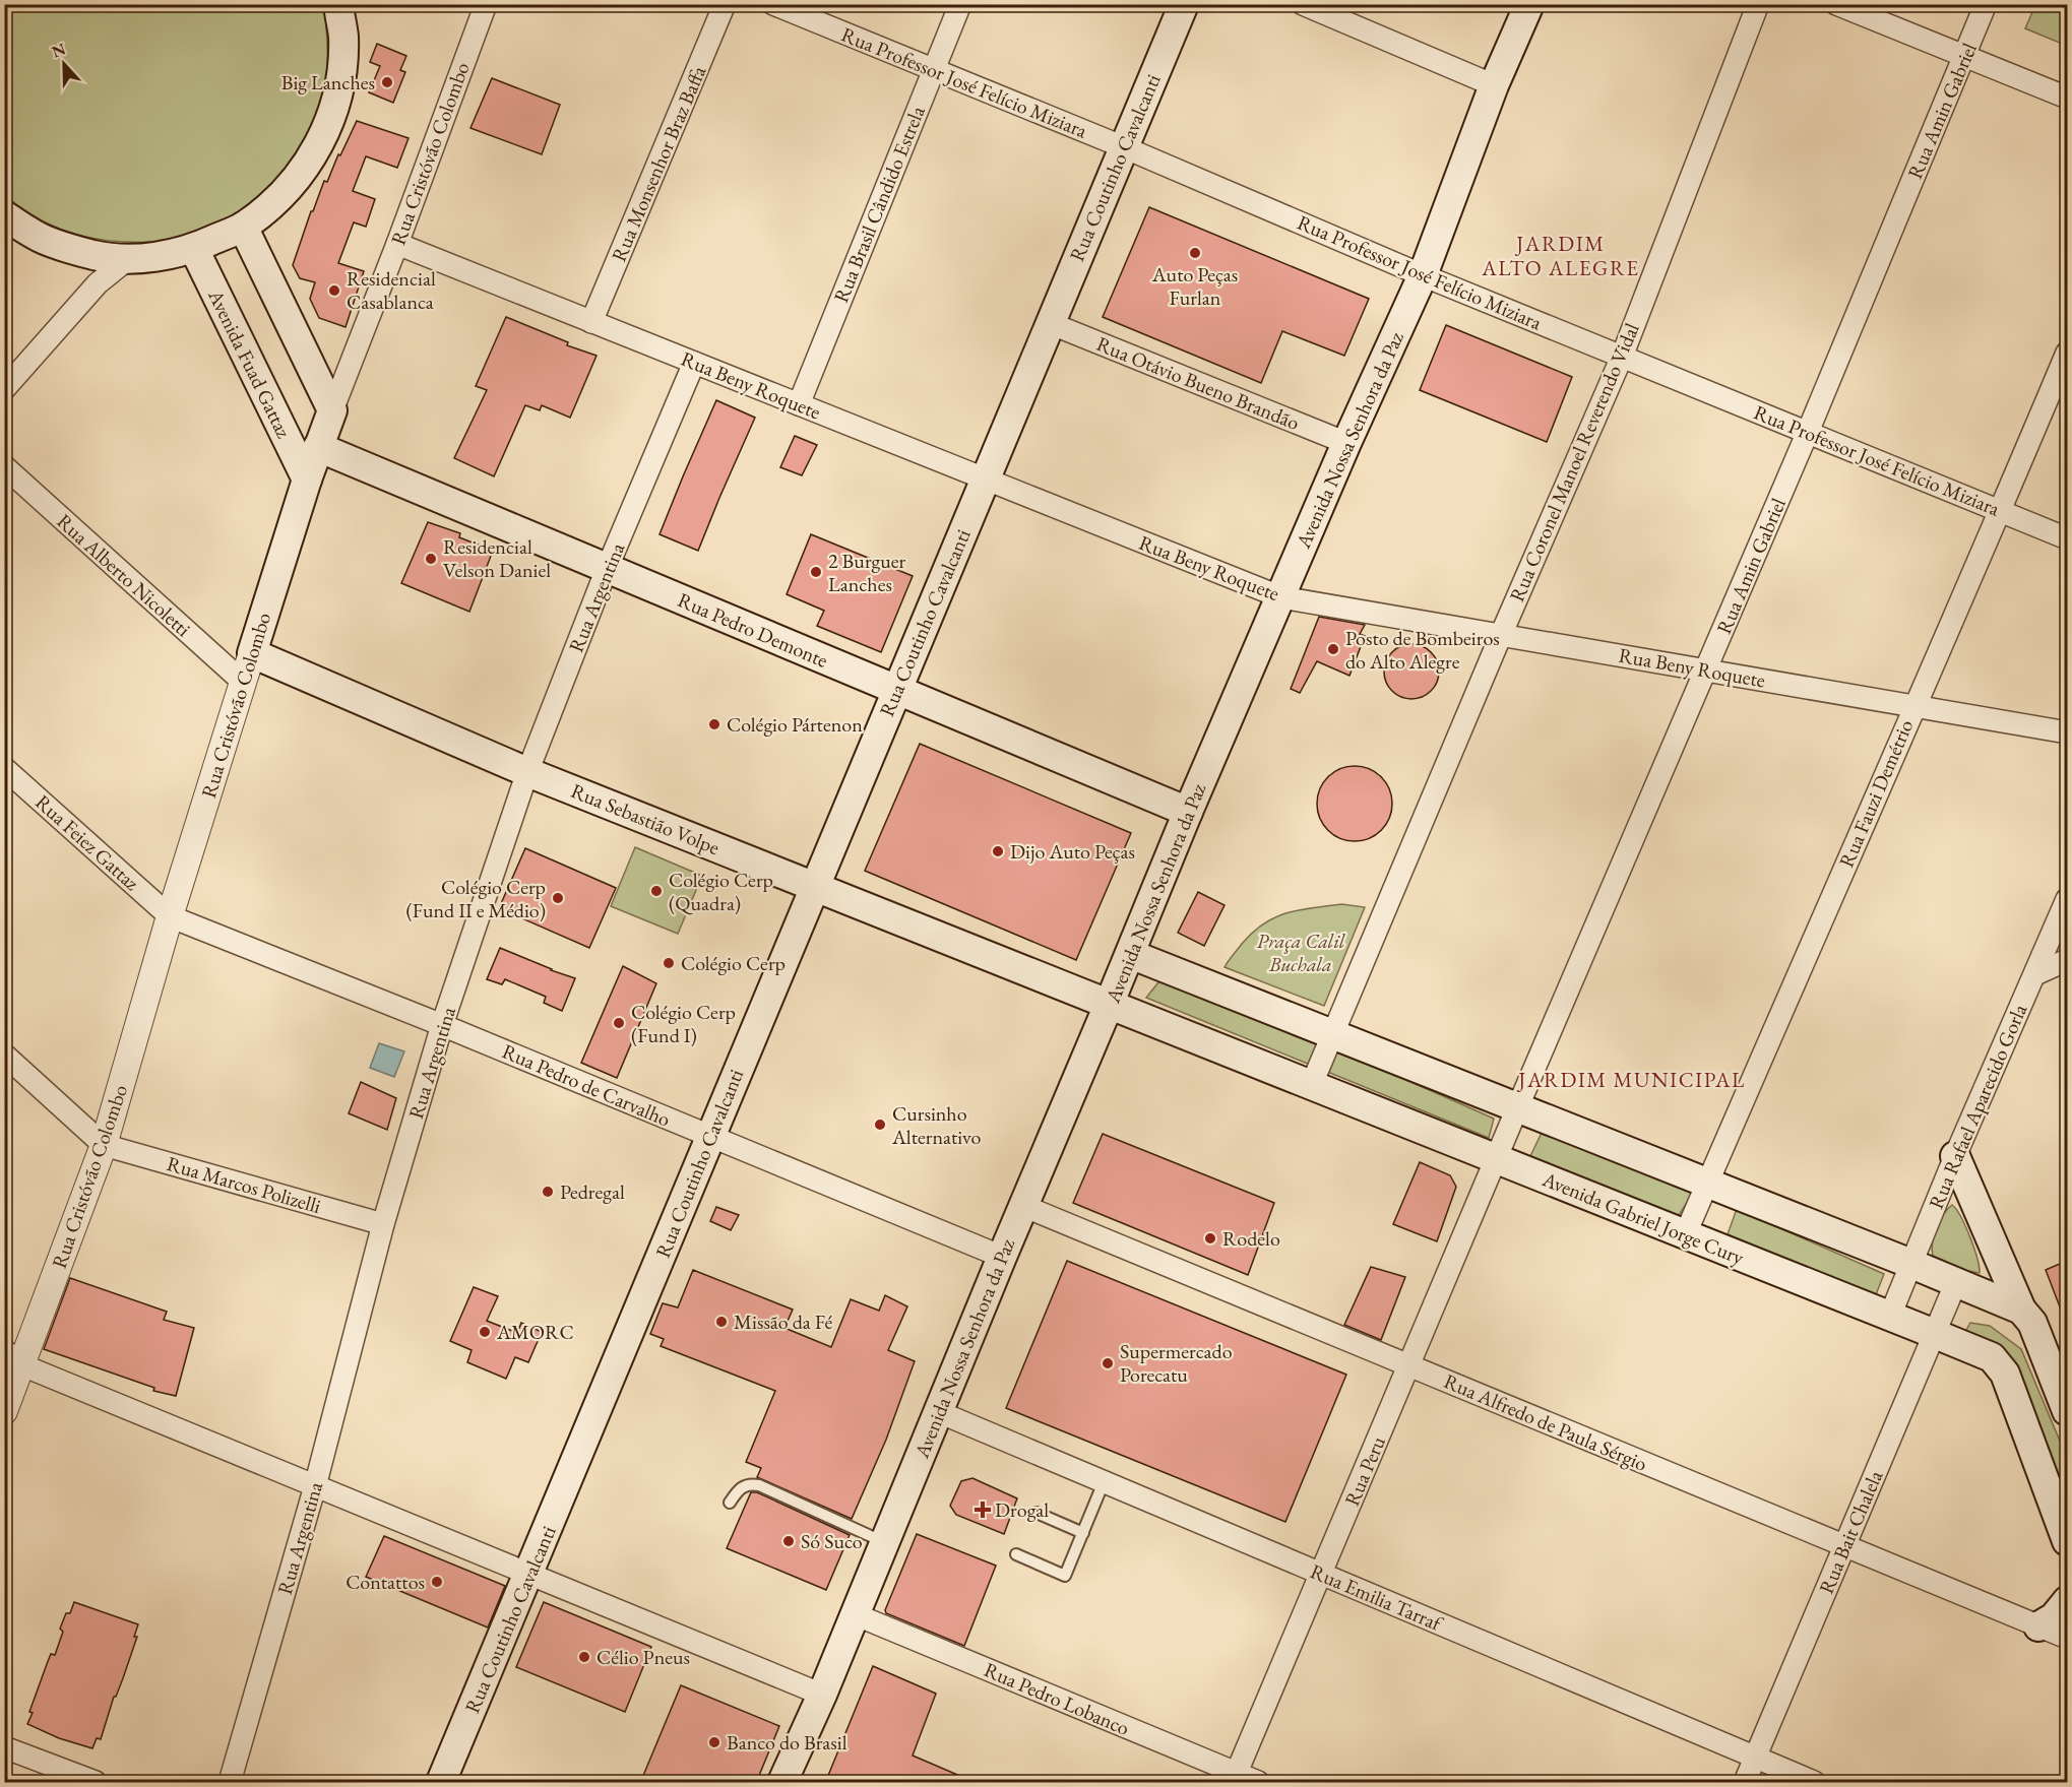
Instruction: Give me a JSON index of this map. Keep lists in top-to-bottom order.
{
  "streets": {
    "main road": [
      "Rua Cristóvão Colombo",
      "Rua Coutinho Cavalcanti",
      "Avenida Fuad Gattaz",
      "Avenida Nossa Senhora da Paz",
      "Rua Pedro Demonte",
      "Rua Sebastião Volpe",
      "Avenida Gabriel Jorge Cury"
    ],
    "street": [
      "Rua Professor José Felício Miziara",
      "Rua Amin Gabriel",
      "Rua Monsenhor Braz Baffa",
      "Rua Brasil Cândido Estrela",
      "Rua Otávio Bueno Brandão",
      "Rua Beny Roquete",
      "Rua Coronel Manoel Reverendo Vidal",
      "Rua Alberto Nicoletti",
      "Rua Argentina",
      "Rua Fauzi Demétrio",
      "Rua Feiez Gattaz",
      "Rua Pedro de Carvalho",
      "Rua Rafael Aparecido Gorla",
      "Rua Marcos Polizelli",
      "Rua Alfredo de Paula Sérgio",
      "Rua Peru",
      "Rua Bait Chalela",
      "Rua Emilia Tarraf",
      "Rua Pedro Lobanco"
    ]
  },
  "crossings": [
    ["Rua Professor José Felício Miziara", "Rua Amin Gabriel"],
    ["Rua Professor José Felício Miziara", "Rua Coutinho Cavalcanti"],
    ["Rua Professor José Felício Miziara", "Rua Brasil Cândido Estrela"],
    ["Rua Professor José Felício Miziara", "Avenida Nossa Senhora da Paz"],
    ["Rua Professor José Felício Miziara", "Rua Coronel Manoel Reverendo Vidal"],
    ["Rua Professor José Felício Miziara", "Rua Fauzi Demétrio"],
    ["Rua Amin Gabriel", "Rua Beny Roquete"],
    ["Rua Amin Gabriel", "Avenida Gabriel Jorge Cury"],
    ["Rua Amin Gabriel", "Rua Peru"],
    ["Rua Cristóvão Colombo", "Avenida Fuad Gattaz"],
    ["Rua Cristóvão Colombo", "Rua Beny Roquete"],
    ["Rua Cristóvão Colombo", "Rua Alberto Nicoletti"],
    ["Rua Cristóvão Colombo", "Rua Pedro Demonte"],
    ["Rua Cristóvão Colombo", "Rua Sebastião Volpe"],
    ["Rua Cristóvão Colombo", "Rua Feiez Gattaz"],
    ["Rua Cristóvão Colombo", "Rua Pedro de Carvalho"],
    ["Rua Cristóvão Colombo", "Rua Marcos Polizelli"],
    ["Rua Monsenhor Braz Baffa", "Rua Beny Roquete"],
    ["Rua Coutinho Cavalcanti", "Rua Otávio Bueno Brandão"],
    ["Rua Coutinho Cavalcanti", "Rua Beny Roquete"],
    ["Rua Coutinho Cavalcanti", "Rua Pedro Demonte"],
    ["Rua Coutinho Cavalcanti", "Rua Sebastião Volpe"],
    ["Rua Coutinho Cavalcanti", "Rua Pedro de Carvalho"],
    ["Rua Brasil Cândido Estrela", "Rua Beny Roquete"],
    ["Rua Otávio Bueno Brandão", "Avenida Nossa Senhora da Paz"],
    ["Rua Beny Roquete", "Avenida Nossa Senhora da Paz"],
    ["Rua Beny Roquete", "Rua Coronel Manoel Reverendo Vidal"],
    ["Rua Beny Roquete", "Rua Argentina"],
    ["Rua Beny Roquete", "Rua Fauzi Demétrio"],
    ["Avenida Nossa Senhora da Paz", "Rua Pedro Demonte"],
    ["Avenida Nossa Senhora da Paz", "Rua Sebastião Volpe"],
    ["Avenida Nossa Senhora da Paz", "Rua Pedro de Carvalho"],
    ["Avenida Nossa Senhora da Paz", "Avenida Gabriel Jorge Cury"],
    ["Avenida Nossa Senhora da Paz", "Rua Alfredo de Paula Sérgio"],
    ["Avenida Nossa Senhora da Paz", "Rua Emilia Tarraf"],
    ["Avenida Nossa Senhora da Paz", "Rua Pedro Lobanco"],
    ["Rua Coronel Manoel Reverendo Vidal", "Avenida Gabriel Jorge Cury"],
    ["Rua Argentina", "Rua Pedro Demonte"],
    ["Rua Argentina", "Rua Sebastião Volpe"],
    ["Rua Argentina", "Rua Pedro de Carvalho"],
    ["Rua Argentina", "Rua Marcos Polizelli"],
    ["Rua Fauzi Demétrio", "Avenida Gabriel Jorge Cury"],
    ["Rua Sebastião Volpe", "Avenida Gabriel Jorge Cury"],
    ["Rua Feiez Gattaz", "Rua Pedro de Carvalho"],
    ["Rua Rafael Aparecido Gorla", "Avenida Gabriel Jorge Cury"],
    ["Avenida Gabriel Jorge Cury", "Rua Peru"],
    ["Avenida Gabriel Jorge Cury", "Rua Bait Chalela"],
    ["Rua Alfredo de Paula Sérgio", "Rua Peru"],
    ["Rua Alfredo de Paula Sérgio", "Rua Bait Chalela"],
    ["Rua Peru", "Rua Emilia Tarraf"],
    ["Rua Peru", "Rua Pedro Lobanco"],
    ["Rua Bait Chalela", "Rua Emilia Tarraf"]
  ],
  "districts": ["JARDIM ALTO ALEGRE", "JARDIM MUNICIPAL"],
  "parks": ["Praça Calil Buchala"],
  "places": {
    "other": [
      "Big Lanches",
      "Auto Peças Furlan",
      "Residencial Casablanca",
      "Residencial Velson Daniel",
      "2 Burguer Lanches",
      "Posto de Bombeiros do Alto Alegre",
      "Colégio Pártenon",
      "Dijo Auto Peças",
      "Colégio Cerp (Quadra)",
      "Colégio Cerp (Fund II e Médio)",
      "Colégio Cerp",
      "Colégio Cerp (Fund I)",
      "Cursinho Alternativo",
      "Pedregal",
      "Rodelo",
      "Missão da Fé",
      "AMORC",
      "Supermercado Porecatu",
      "Só Suco",
      "Contattos",
      "Célio Pneus",
      "Banco do Brasil"
    ],
    "health": ["Drogal"]
  },
  "north": "top"
}
